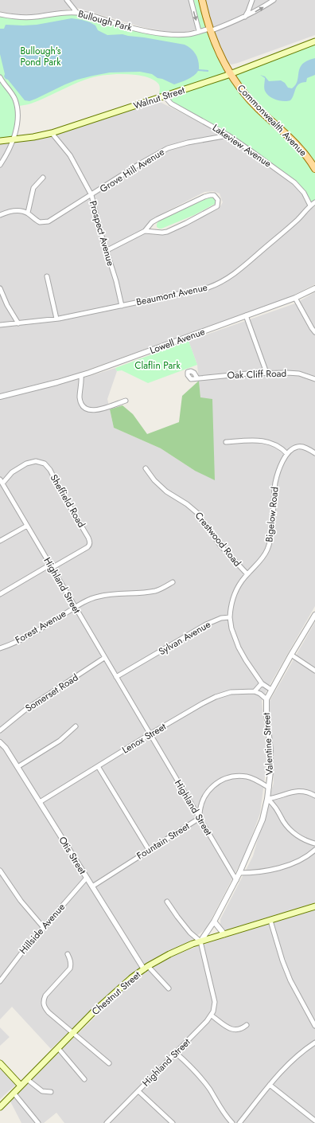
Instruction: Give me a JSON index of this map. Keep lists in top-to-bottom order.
{
  "streets": {
    "main road": ["Walnut Street", "Commonwealth Avenue", "Chestnut Street"],
    "street": [
      "Bullough Park",
      "Lakeview Avenue",
      "Grove Hill Avenue",
      "Prospect Avenue",
      "Beaumont Avenue",
      "Lowell Avenue",
      "Oak Cliff Road",
      "Sheffield Road",
      "Bigelow Road",
      "Crestwood Road",
      "Highland Street",
      "Forest Avenue",
      "Sylvan Avenue",
      "Somerset Road",
      "Lenox Street",
      "Valentine Street",
      "Fountain Street",
      "Otis Street",
      "Hillside Avenue"
    ]
  },
  "crossings": [
    ["Bullough Park", "Commonwealth Avenue"],
    ["Walnut Street", "Commonwealth Avenue"],
    ["Walnut Street", "Lakeview Avenue"],
    ["Walnut Street", "Prospect Avenue"],
    ["Lakeview Avenue", "Grove Hill Avenue"],
    ["Lakeview Avenue", "Beaumont Avenue"],
    ["Grove Hill Avenue", "Prospect Avenue"],
    ["Prospect Avenue", "Beaumont Avenue"],
    ["Sheffield Road", "Highland Street"],
    ["Bigelow Road", "Crestwood Road"],
    ["Bigelow Road", "Sylvan Avenue"],
    ["Highland Street", "Forest Avenue"],
    ["Highland Street", "Sylvan Avenue"],
    ["Highland Street", "Somerset Road"],
    ["Highland Street", "Lenox Street"],
    ["Highland Street", "Valentine Street"],
    ["Highland Street", "Fountain Street"],
    ["Lenox Street", "Otis Street"],
    ["Valentine Street", "Fountain Street"],
    ["Fountain Street", "Otis Street"],
    ["Otis Street", "Hillside Avenue"],
    ["Otis Street", "Chestnut Street"]
  ],
  "parks": ["Bullough's Pond Park", "Claflin Park"]
}
